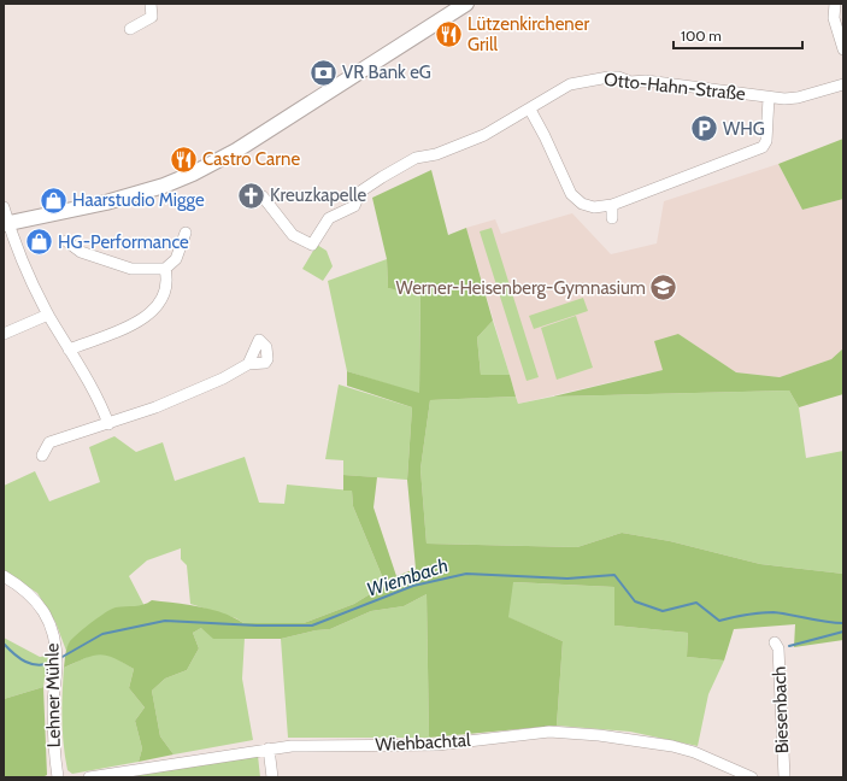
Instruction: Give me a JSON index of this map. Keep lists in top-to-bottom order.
{
  "streets": {
    "street": [
      "Otto-Hahn-Straße",
      "Lehner Mühle",
      "Biesenbach",
      "Wiehbachtal"
    ]
  },
  "water": ["Wiembach"],
  "places": {
    "restaurant": ["Lützenkirchener Grill", "Castro Carne"],
    "bank": ["VR Bank eG"],
    "parking": ["WHG"],
    "church": ["Kreuzkapelle"],
    "shop": ["Haarstudio Migge", "HG-Performance"],
    "school or university": ["Werner-Heisenberg-Gymnasium"]
  },
  "scale_bar": "100 m"
}
